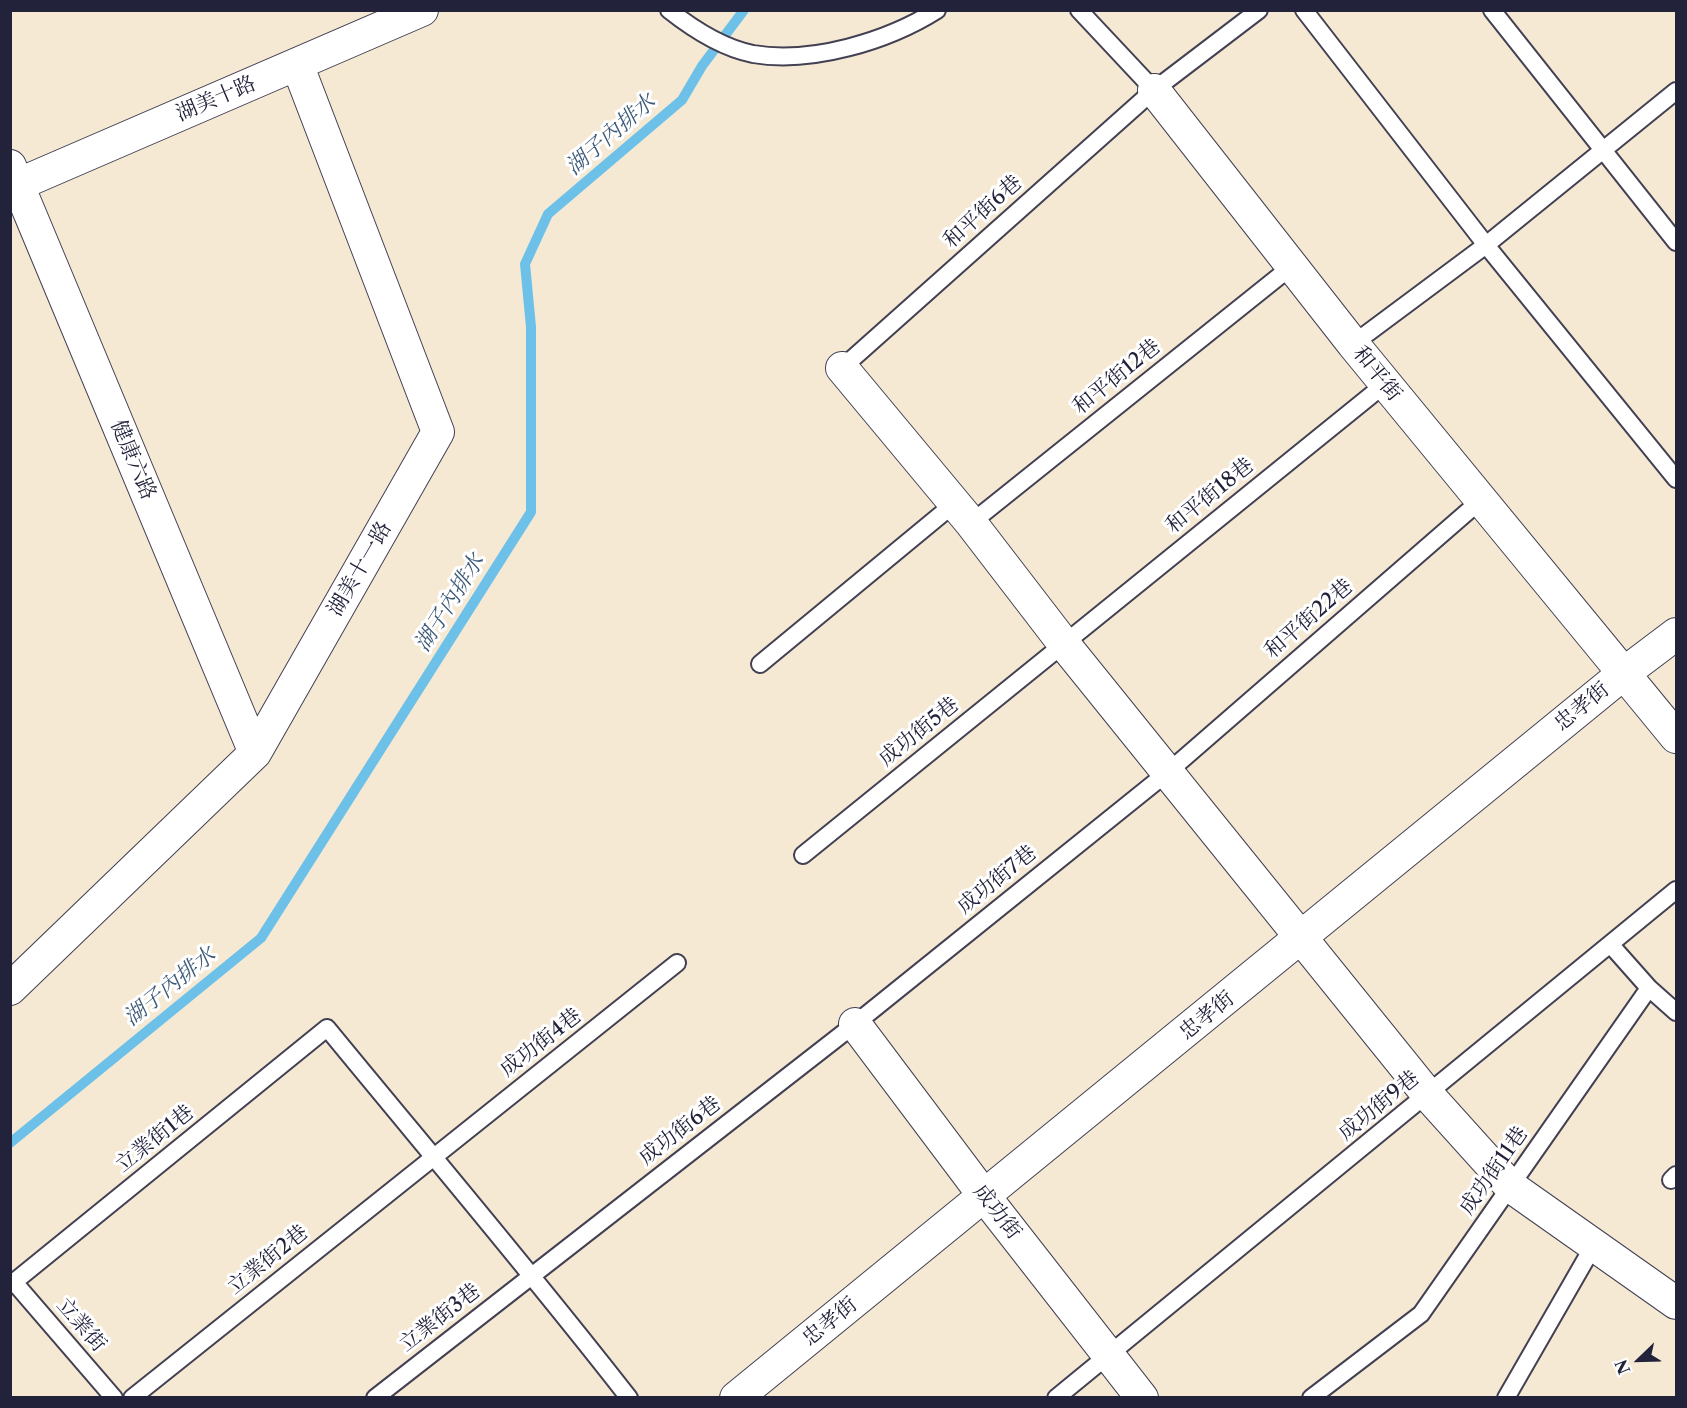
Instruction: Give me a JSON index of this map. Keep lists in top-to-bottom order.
{
  "streets": {
    "street": [
      "湖美十路",
      "和平街",
      "健康六路",
      "湖美十一路",
      "忠孝街",
      "成功街"
    ],
    "lane": [
      "和平街6巷",
      "和平街12巷",
      "和平街18巷",
      "和平街22巷",
      "成功街5巷",
      "成功街7巷",
      "成功街4巷",
      "成功街9巷",
      "成功街6巷",
      "立業街1巷",
      "成功街11巷",
      "立業街2巷",
      "立業街3巷",
      "立業街"
    ]
  },
  "crossings": [
    ["湖美十路", "健康六路"],
    ["湖美十路", "湖美十一路"],
    ["和平街6巷", "和平街"],
    ["和平街", "和平街12巷"],
    ["和平街", "和平街18巷"],
    ["和平街", "和平街22巷"],
    ["和平街", "忠孝街"],
    ["健康六路", "湖美十一路"],
    ["和平街18巷", "成功街5巷"],
    ["和平街22巷", "成功街7巷"],
    ["忠孝街", "成功街"],
    ["成功街7巷", "成功街6巷"],
    ["成功街7巷", "成功街"],
    ["成功街4巷", "立業街1巷"],
    ["成功街4巷", "立業街2巷"],
    ["成功街9巷", "成功街"],
    ["成功街6巷", "成功街"],
    ["成功街6巷", "立業街3巷"],
    ["立業街1巷", "立業街2巷"],
    ["立業街1巷", "立業街"]
  ],
  "water": ["湖子內排水"],
  "north": "bottom left"
}
